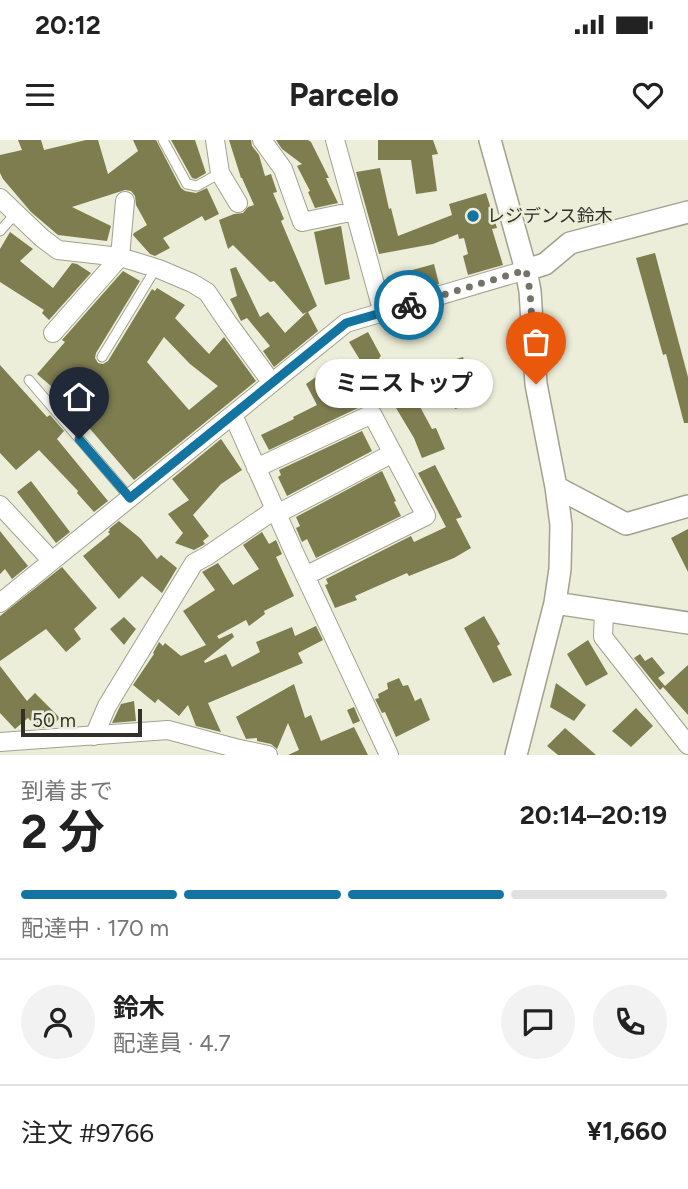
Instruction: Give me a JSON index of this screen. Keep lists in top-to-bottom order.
{
  "places": ["レジデンス鈴木", "ミニストップ"],
  "scale_bar": "50 m",
  "page": {
    "status": "20:12",
    "header": "Parcelo",
    "bubble": "ミニストップ",
    "scale": "50 m",
    "heading": ["2 分", "到着まで", "20:14–20:19"],
    "panel": [
      "鈴木",
      "配達員 · 4.7",
      "注文 #9766",
      "¥1,660"
    ],
    "bar": "配達中 · 170 m"
  }
}
